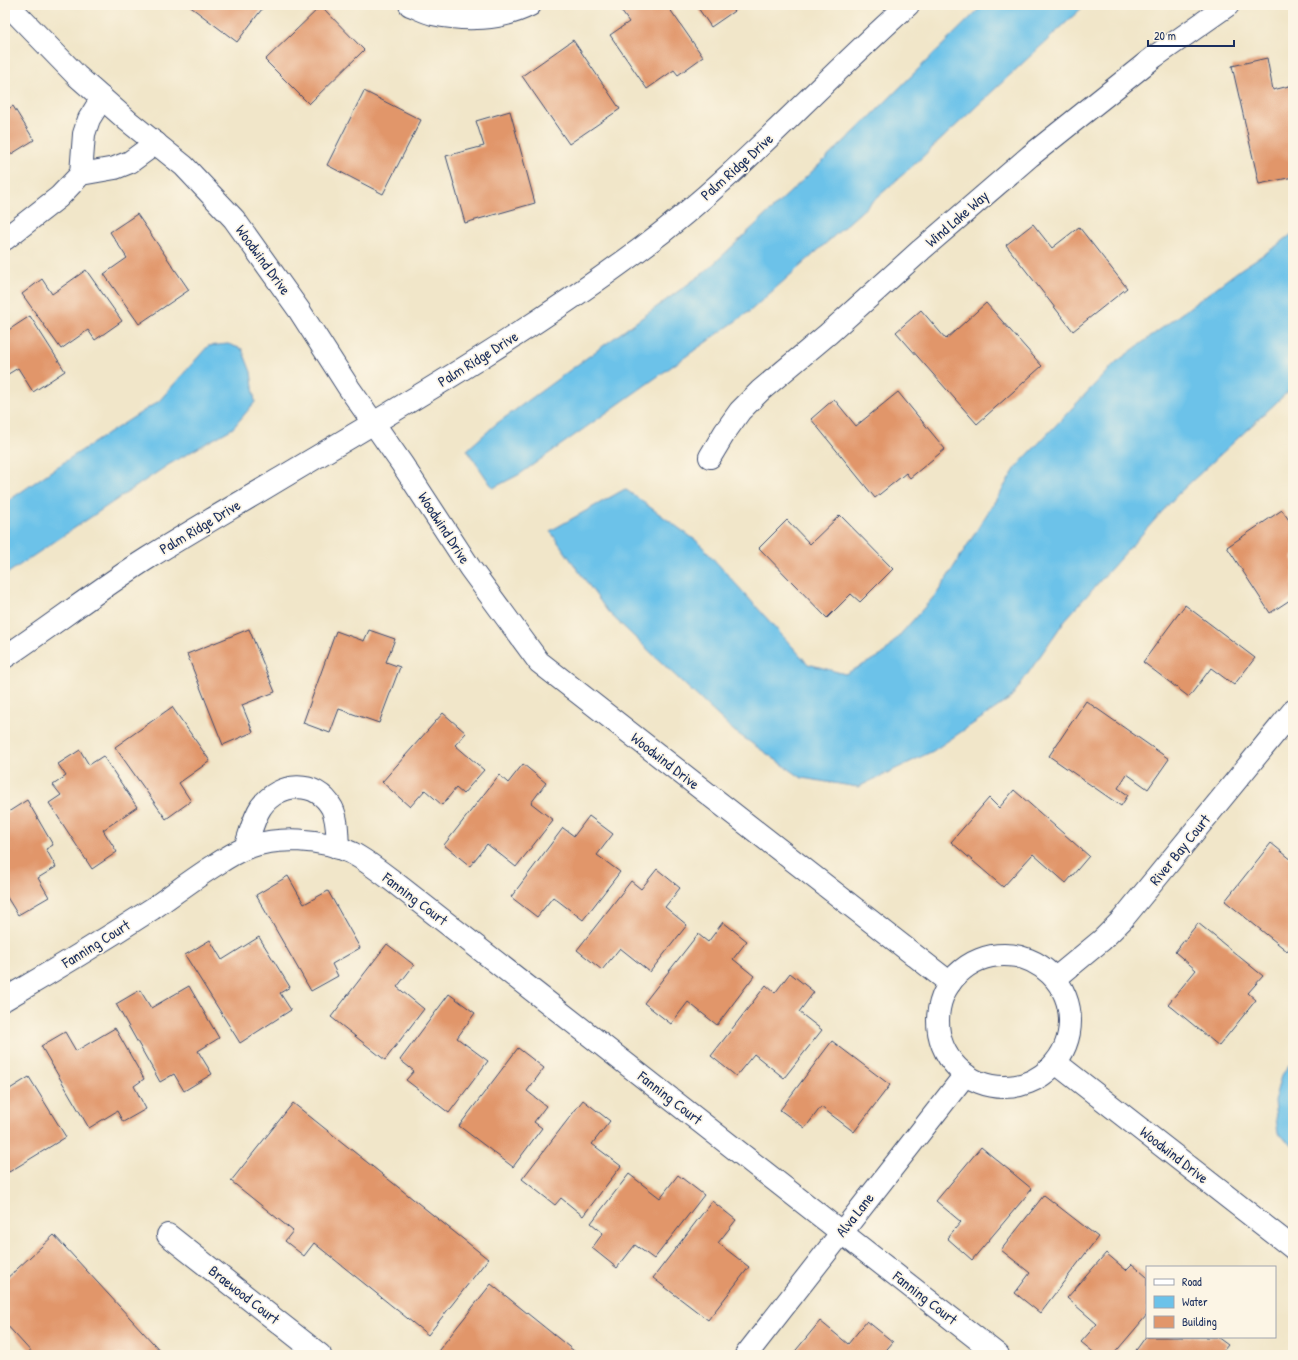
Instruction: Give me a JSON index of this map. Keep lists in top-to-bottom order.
{
  "streets": {
    "street": [
      "Palm Ridge Drive",
      "Wind Lake Way",
      "Woodwind Drive",
      "River Bay Court",
      "Fanning Court",
      "Alva Lane",
      "Braewood Court"
    ]
  },
  "crossings": [
    ["Palm Ridge Drive", "Woodwind Drive"],
    ["Woodwind Drive", "River Bay Court"],
    ["Woodwind Drive", "Alva Lane"],
    ["River Bay Court", "Alva Lane"],
    ["Fanning Court", "Alva Lane"]
  ],
  "legend": ["Road", "Water", "Building"],
  "scale_bar": "20 m"
}
